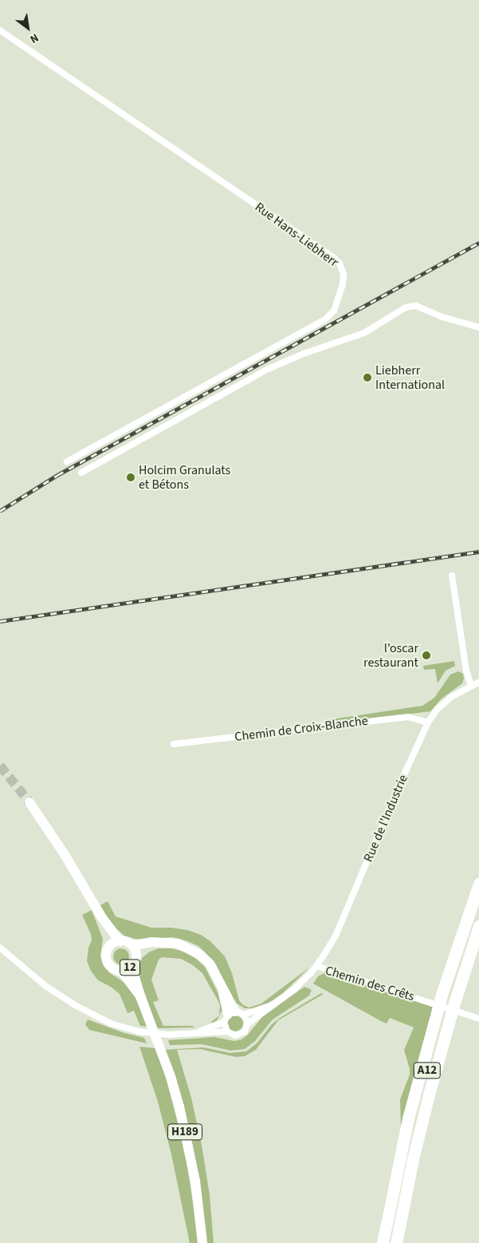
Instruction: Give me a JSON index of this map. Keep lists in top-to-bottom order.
{
  "streets": {
    "highway": ["12", "A12", "H189"],
    "street": [
      "Rue Hans-Liebherr",
      "Chemin de Croix-Blanche",
      "Rue de l'Industrie",
      "Chemin des Crêts"
    ]
  },
  "crossings": [
    ["Chemin de Croix-Blanche", "Rue de l'Industrie"],
    ["Rue de l'Industrie", "Chemin des Crêts"],
    ["12", "H189"]
  ],
  "places": ["Liebherr International", "Holcim Granulats et Bétons", "l’oscar restaurant"],
  "north": "bottom right"
}
